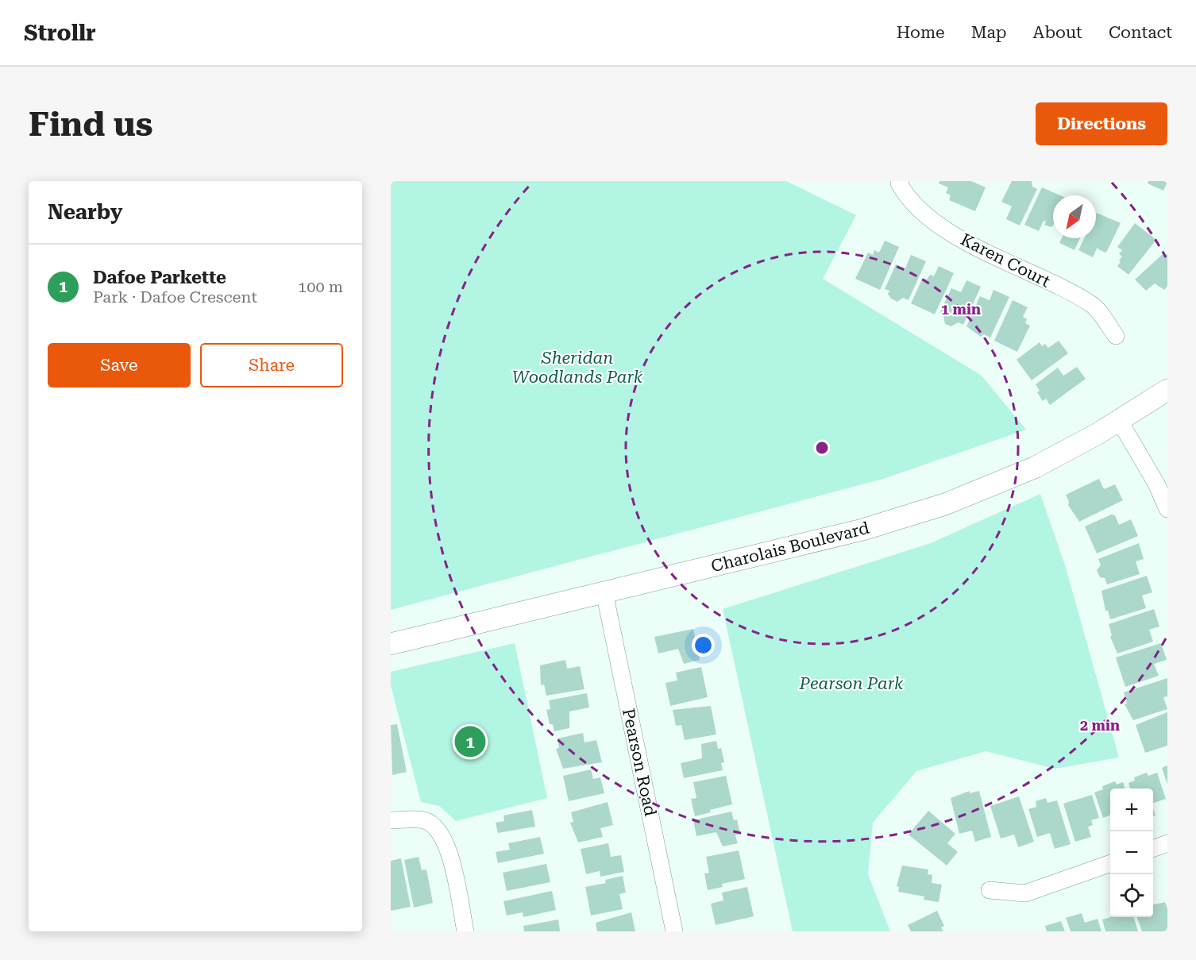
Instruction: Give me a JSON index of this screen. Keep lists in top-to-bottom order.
{
  "streets": {
    "street": ["Karen Court", "Charolais Boulevard", "Pearson Road"]
  },
  "crossings": [
    ["Charolais Boulevard", "Pearson Road"]
  ],
  "parks": ["Sheridan Woodlands Park", "Pearson Park"],
  "north": "bottom left",
  "page": {
    "header": "Strollr",
    "nav": [
      "Home",
      "Map",
      "About",
      "Contact"
    ],
    "buttons": [
      "Directions",
      ["Save", "Share"]
    ],
    "title": "Find us",
    "heading": "Nearby",
    "list": [
      {
        "mark": "1",
        "name": "Dafoe Parkette",
        "note": "Park · Dafoe Crescent",
        "value": "100 m"
      }
    ],
    "pins": "1",
    "map_buttons": ["+", "−"]
  },
  "rings": ["1 min", "2 min"]
}
